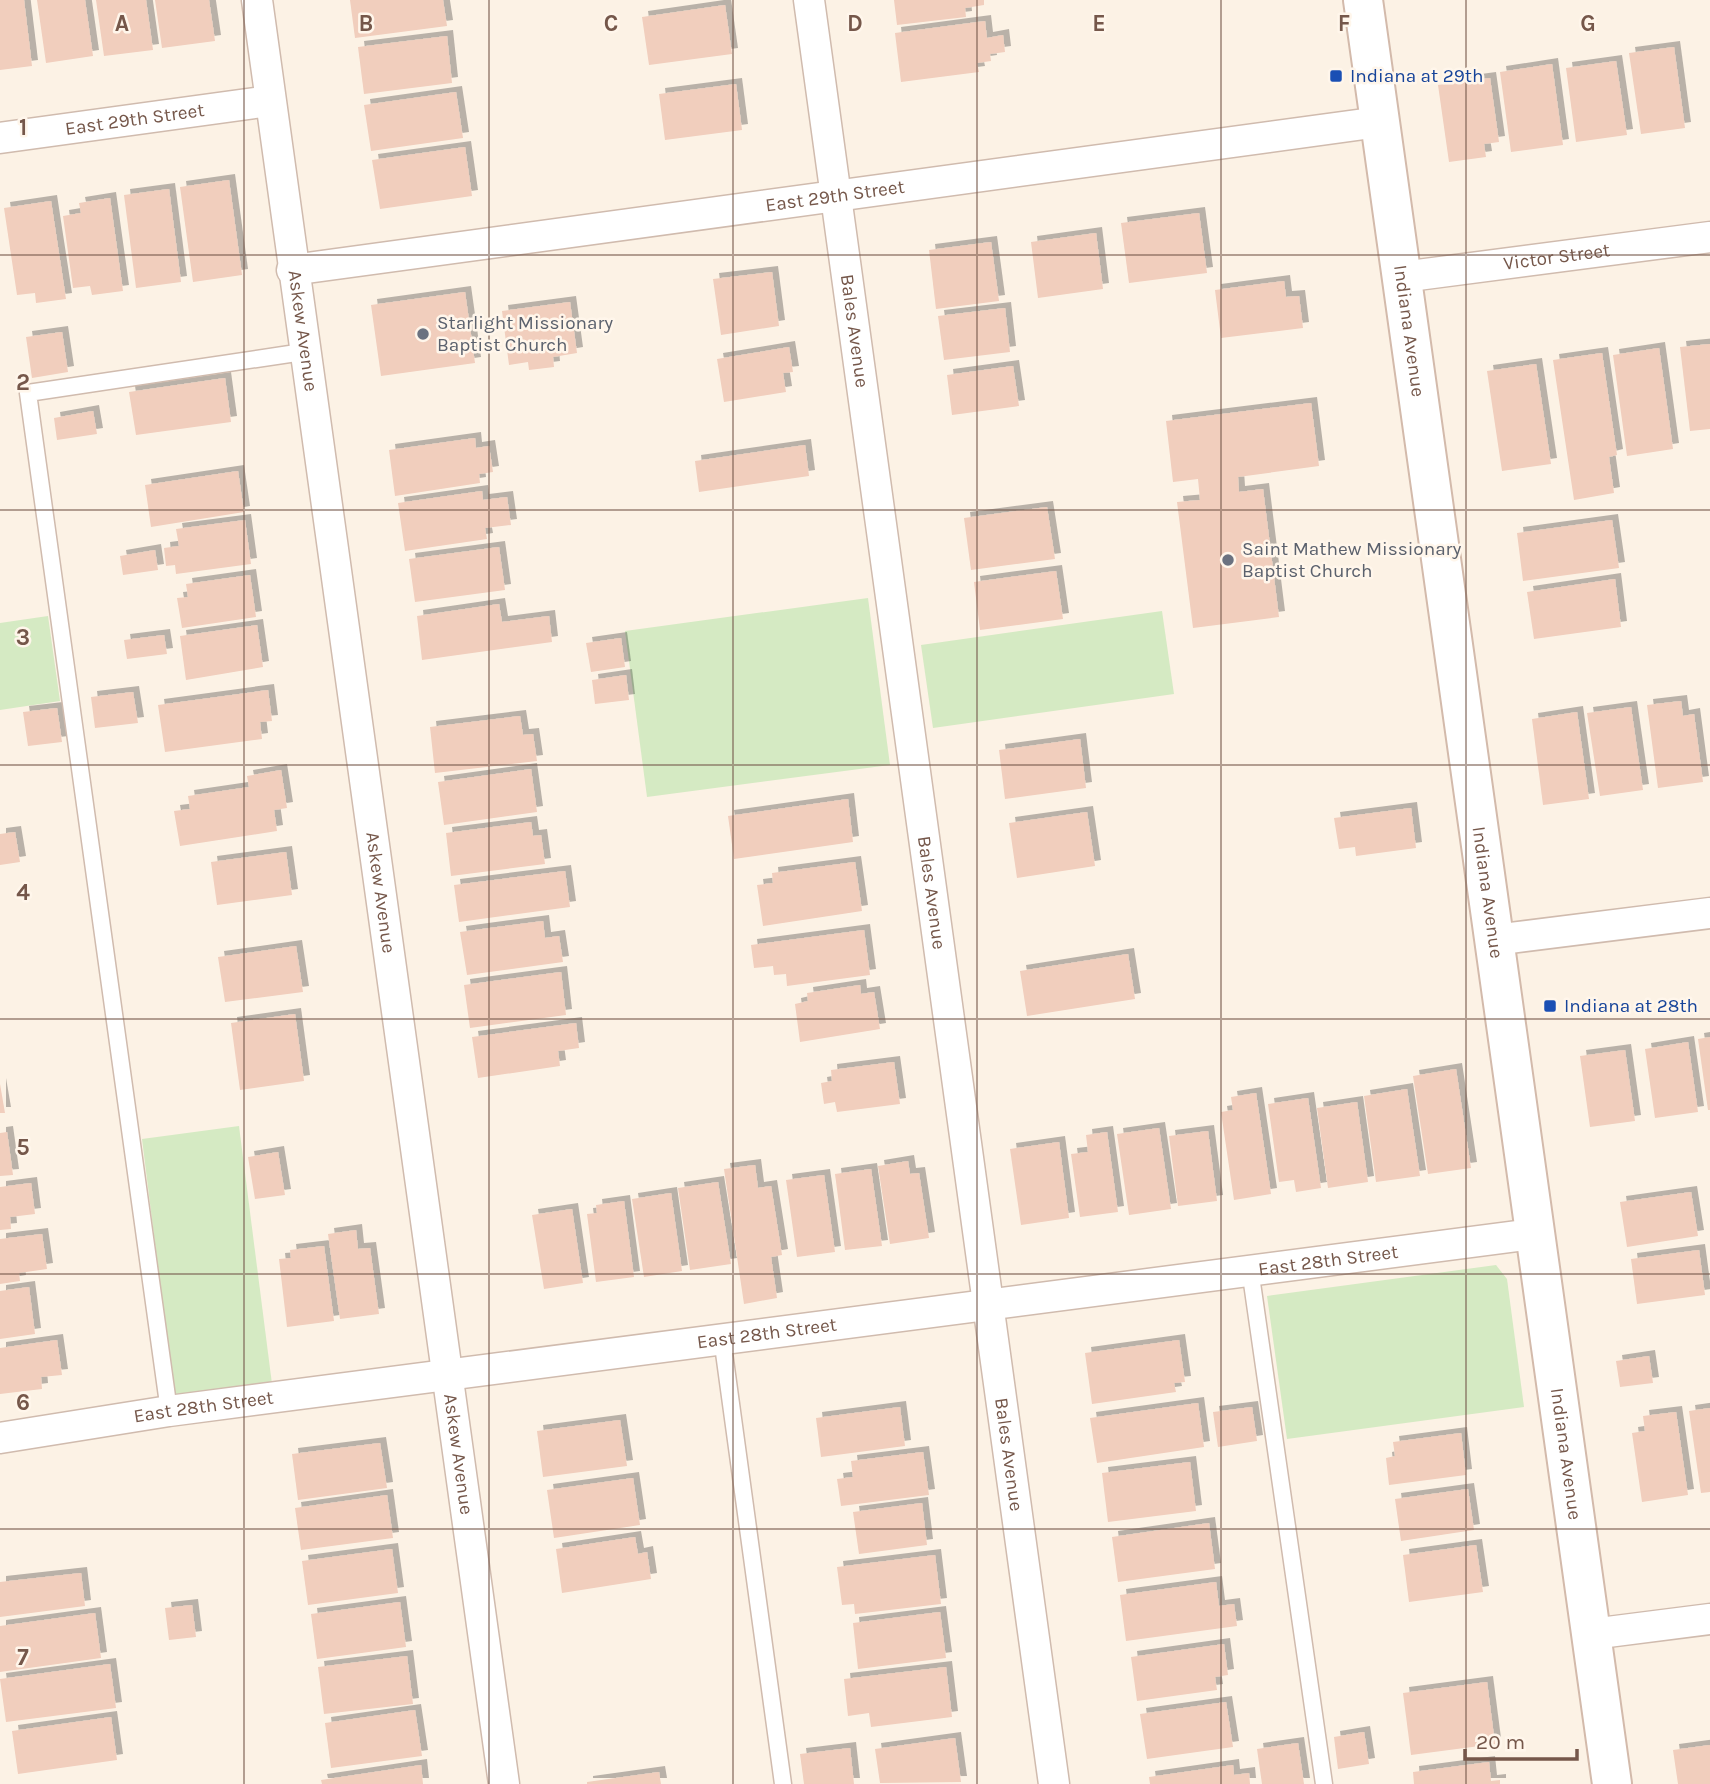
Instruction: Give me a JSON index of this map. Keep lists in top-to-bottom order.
{
  "streets": {
    "street": [
      "East 29th Street",
      "Victor Street",
      "Bales Avenue",
      "Indiana Avenue",
      "Askew Avenue",
      "East 28th Street"
    ]
  },
  "crossings": [
    ["East 29th Street", "Bales Avenue"],
    ["East 29th Street", "Indiana Avenue"],
    ["East 29th Street", "Askew Avenue"],
    ["Victor Street", "Indiana Avenue"],
    ["Bales Avenue", "East 28th Street"],
    ["Indiana Avenue", "East 28th Street"],
    ["Askew Avenue", "East 28th Street"]
  ],
  "places": {
    "transit": ["Indiana at 29th", "Indiana at 28th"],
    "other": ["Starlight Missionary Baptist Church", "Saint Mathew Missionary Baptist Church"]
  },
  "scale_bar": "20 m",
  "grid": {
    "columns": [
      "A",
      "B",
      "C",
      "D",
      "E",
      "F",
      "G"
    ],
    "rows": [
      "1",
      "2",
      "3",
      "4",
      "5",
      "6",
      "7"
    ]
  }
}
